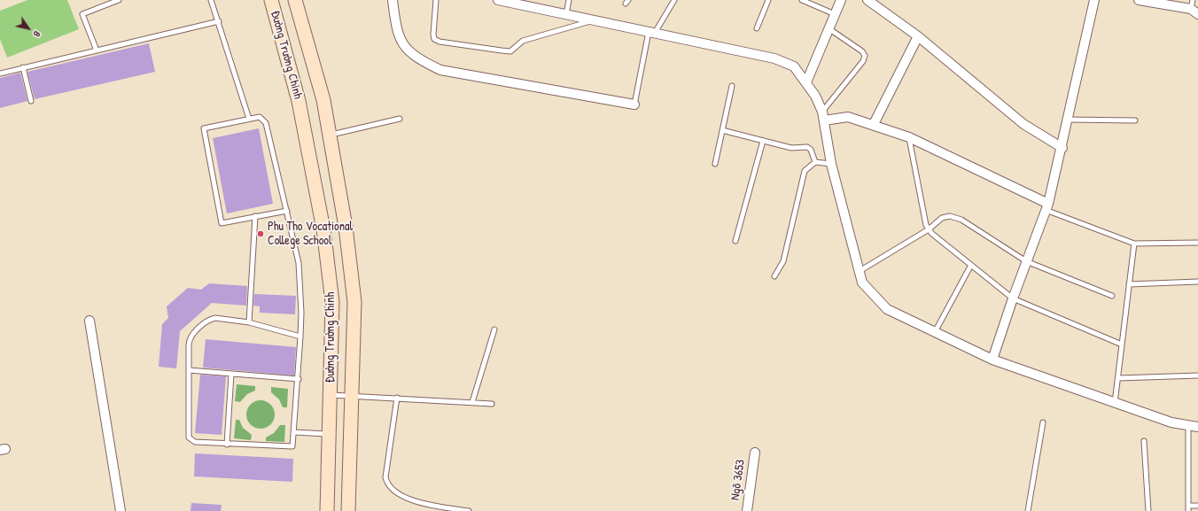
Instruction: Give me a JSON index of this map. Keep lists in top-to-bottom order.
{
  "streets": {
    "main road": ["Đường Trường Chinh"],
    "street": ["Ngõ 3653"]
  },
  "places": ["Phu Tho Vocational College School"],
  "north": "bottom right"
}
